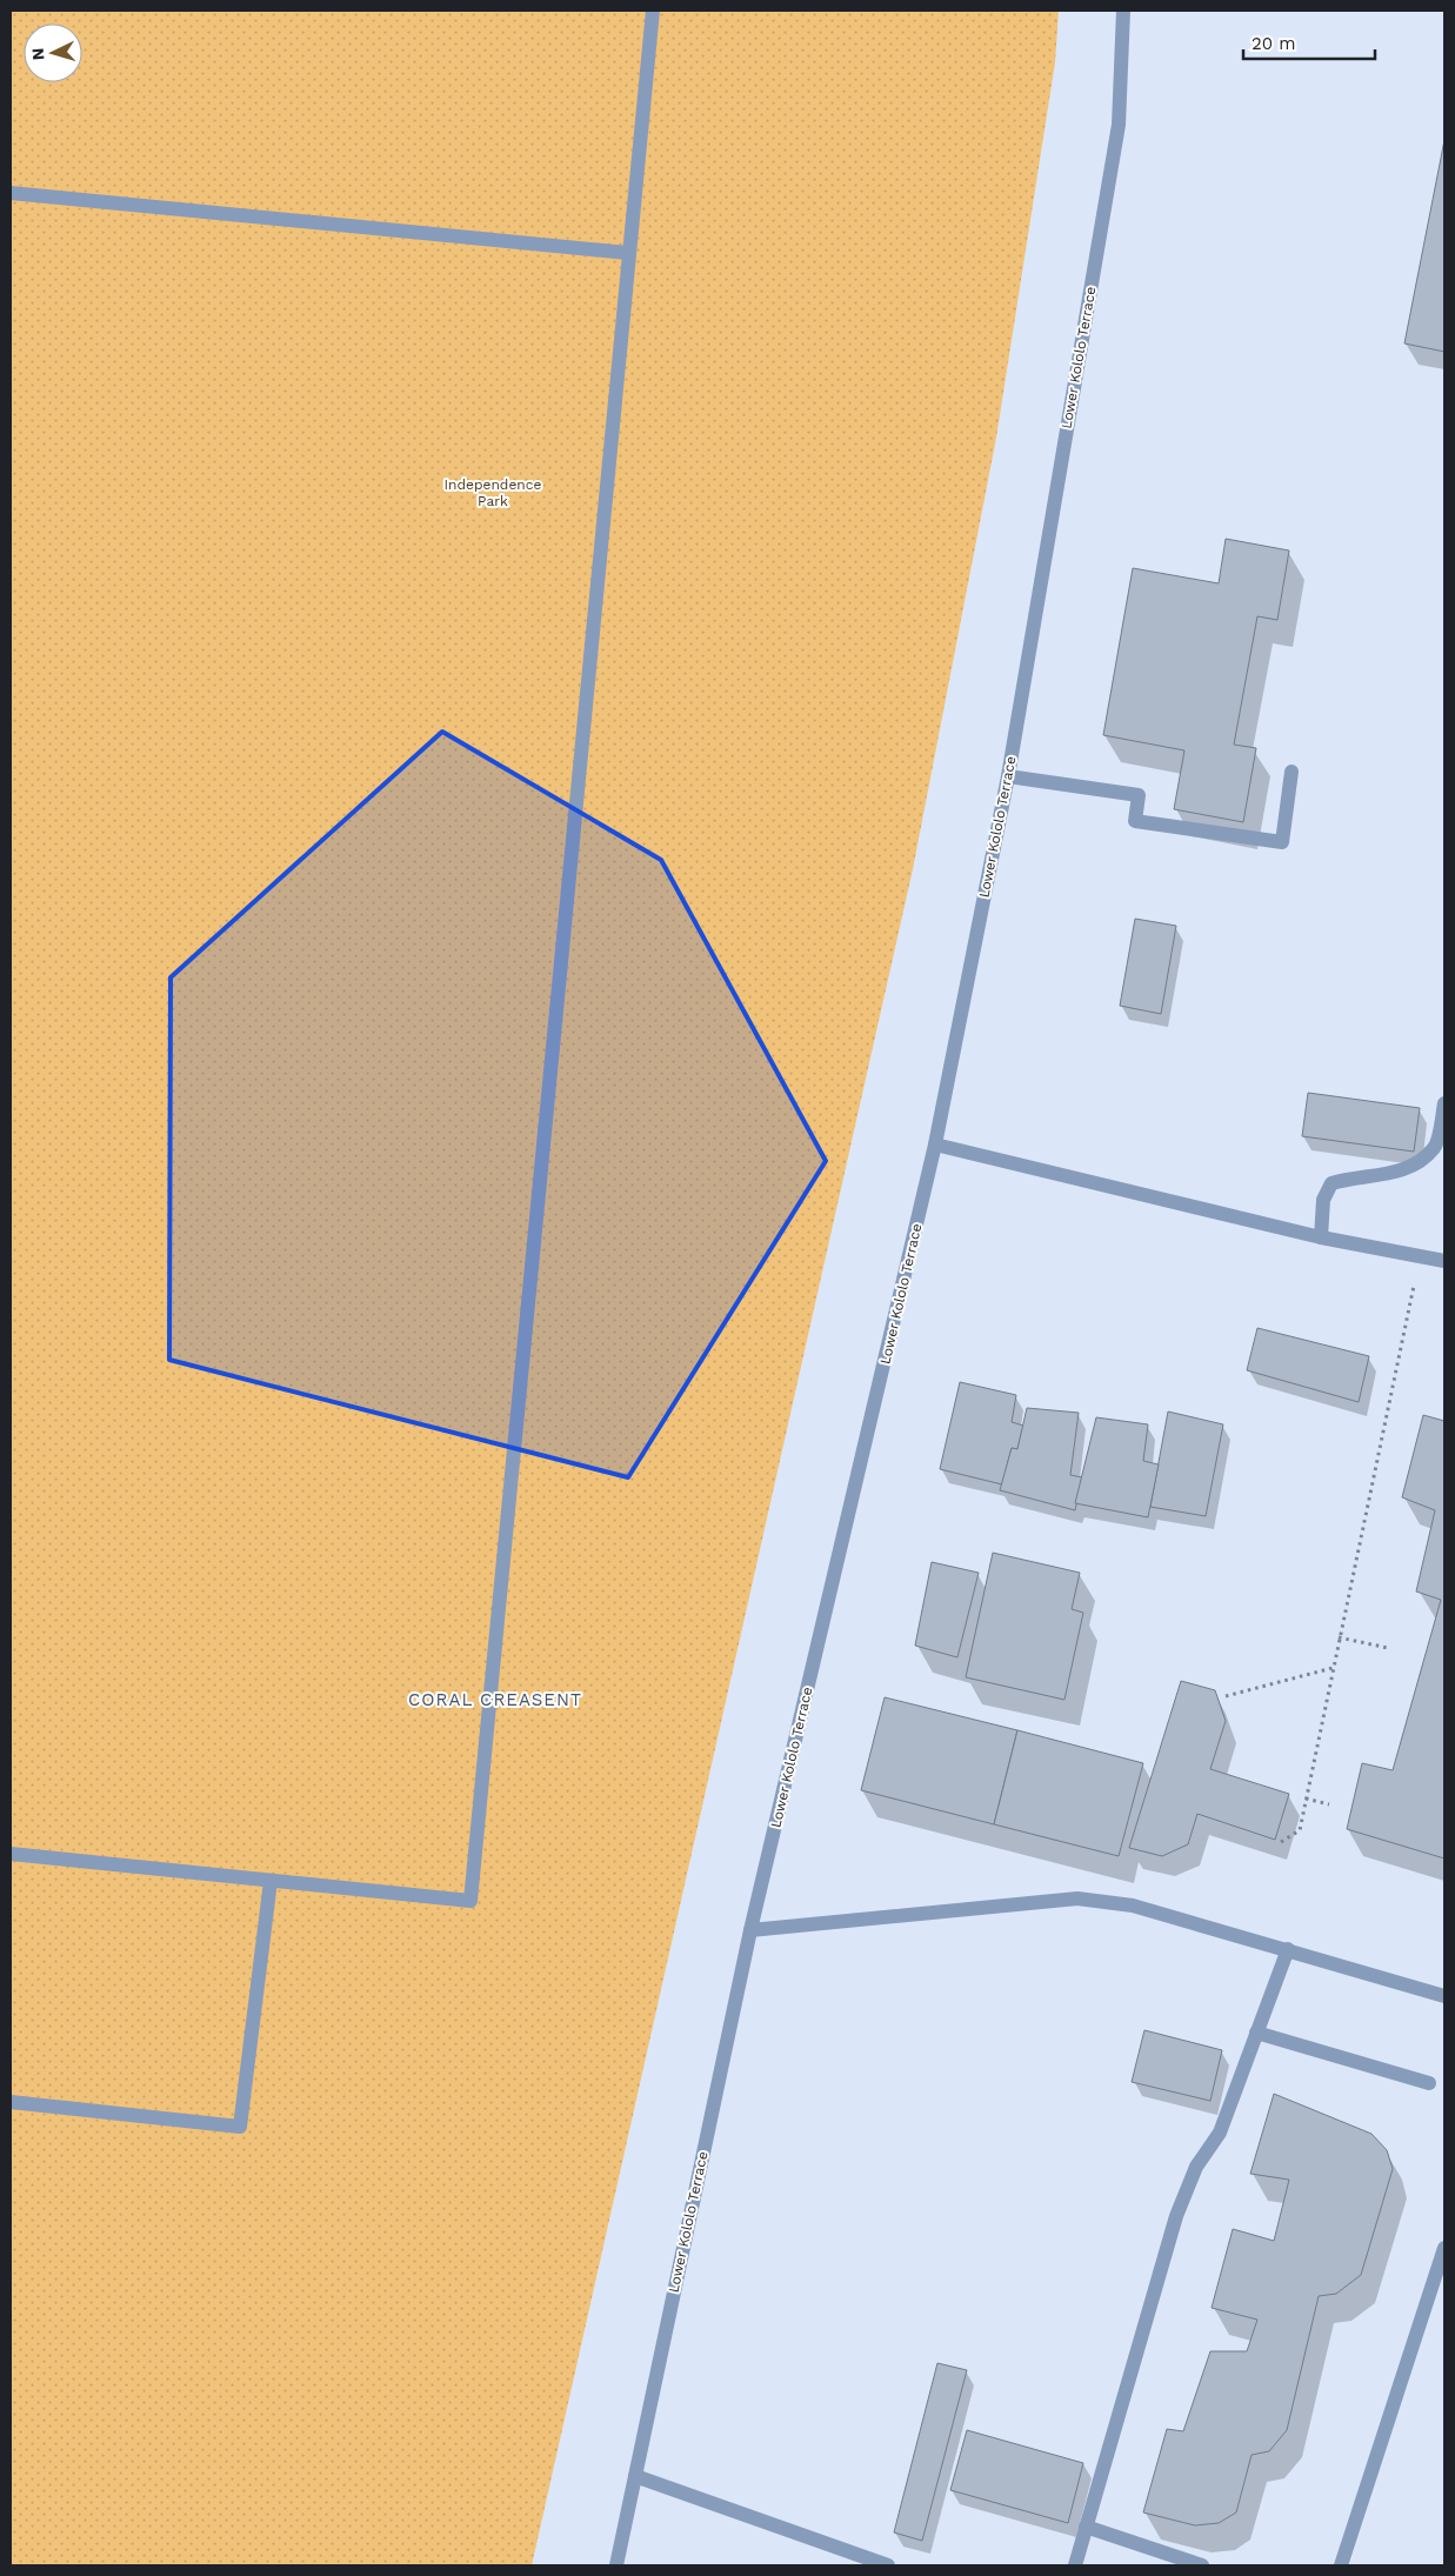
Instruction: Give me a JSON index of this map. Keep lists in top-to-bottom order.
{
  "streets": {
    "street": ["Lower Kololo Terrace"]
  },
  "districts": ["CORAL CREASENT"],
  "parks": ["Independence Park"],
  "scale_bar": "20 m",
  "north": "left"
}
